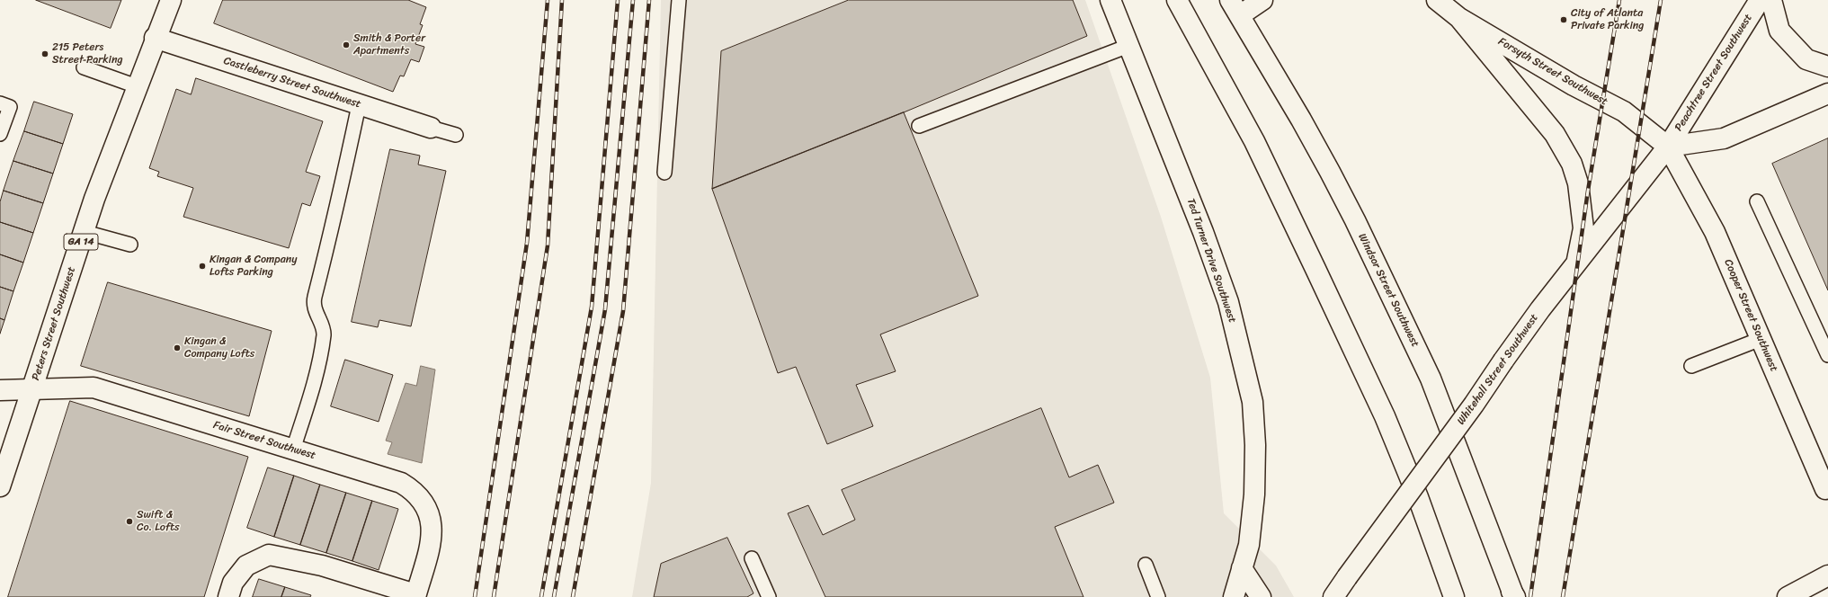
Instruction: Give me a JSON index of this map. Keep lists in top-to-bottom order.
{
  "streets": {
    "main road": [
      "Forsyth Street Southwest",
      "Peachtree Street Southwest",
      "Castleberry Street Southwest",
      "GA 14",
      "Ted Turner Drive Southwest",
      "Windsor Street Southwest",
      "Cooper Street Southwest",
      "Peters Street Southwest",
      "Whitehall Street Southwest",
      "Fair Street Southwest"
    ]
  },
  "crossings": [
    ["Forsyth Street Southwest", "Peachtree Street Southwest"],
    ["Forsyth Street Southwest", "Cooper Street Southwest"],
    ["Forsyth Street Southwest", "Whitehall Street Southwest"],
    ["Peachtree Street Southwest", "Cooper Street Southwest"],
    ["Peachtree Street Southwest", "Whitehall Street Southwest"],
    ["Castleberry Street Southwest", "Peters Street Southwest"],
    ["Cooper Street Southwest", "Whitehall Street Southwest"],
    ["Peters Street Southwest", "Fair Street Southwest"]
  ],
  "places": [
    "City of Atlanta Private Parking",
    "Smith & Porter Apartments",
    "215 Peters Street Parking",
    "Kingan & Company Lofts Parking",
    "Kingan & Company Lofts",
    "Swift & Co. Lofts"
  ]
}
